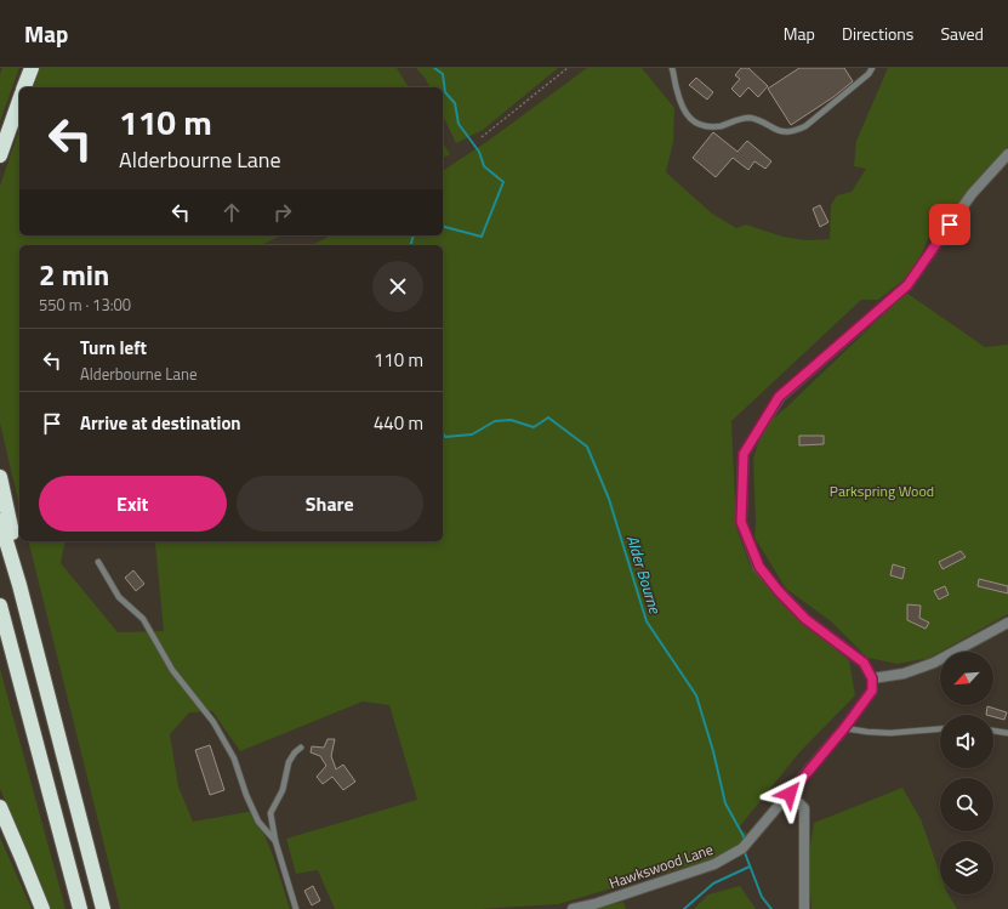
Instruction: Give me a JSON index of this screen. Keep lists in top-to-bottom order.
{
  "streets": {
    "street": ["Hawkswood Lane"]
  },
  "water": ["Alder Bourne"],
  "parks": ["Parkspring Wood"],
  "north": "bottom left",
  "page": {
    "header": "Map",
    "nav": ["Map", "Directions", "Saved"],
    "turn": ["110 m", "Alderbourne Lane"],
    "heading": ["2 min", "550 m · 13:00"],
    "list": [
      {
        "name": "Turn left",
        "note": "Alderbourne Lane",
        "value": "110 m"
      },
      {
        "name": "Arrive at destination",
        "value": "440 m"
      }
    ],
    "buttons": ["Exit", "Share"]
  }
}
